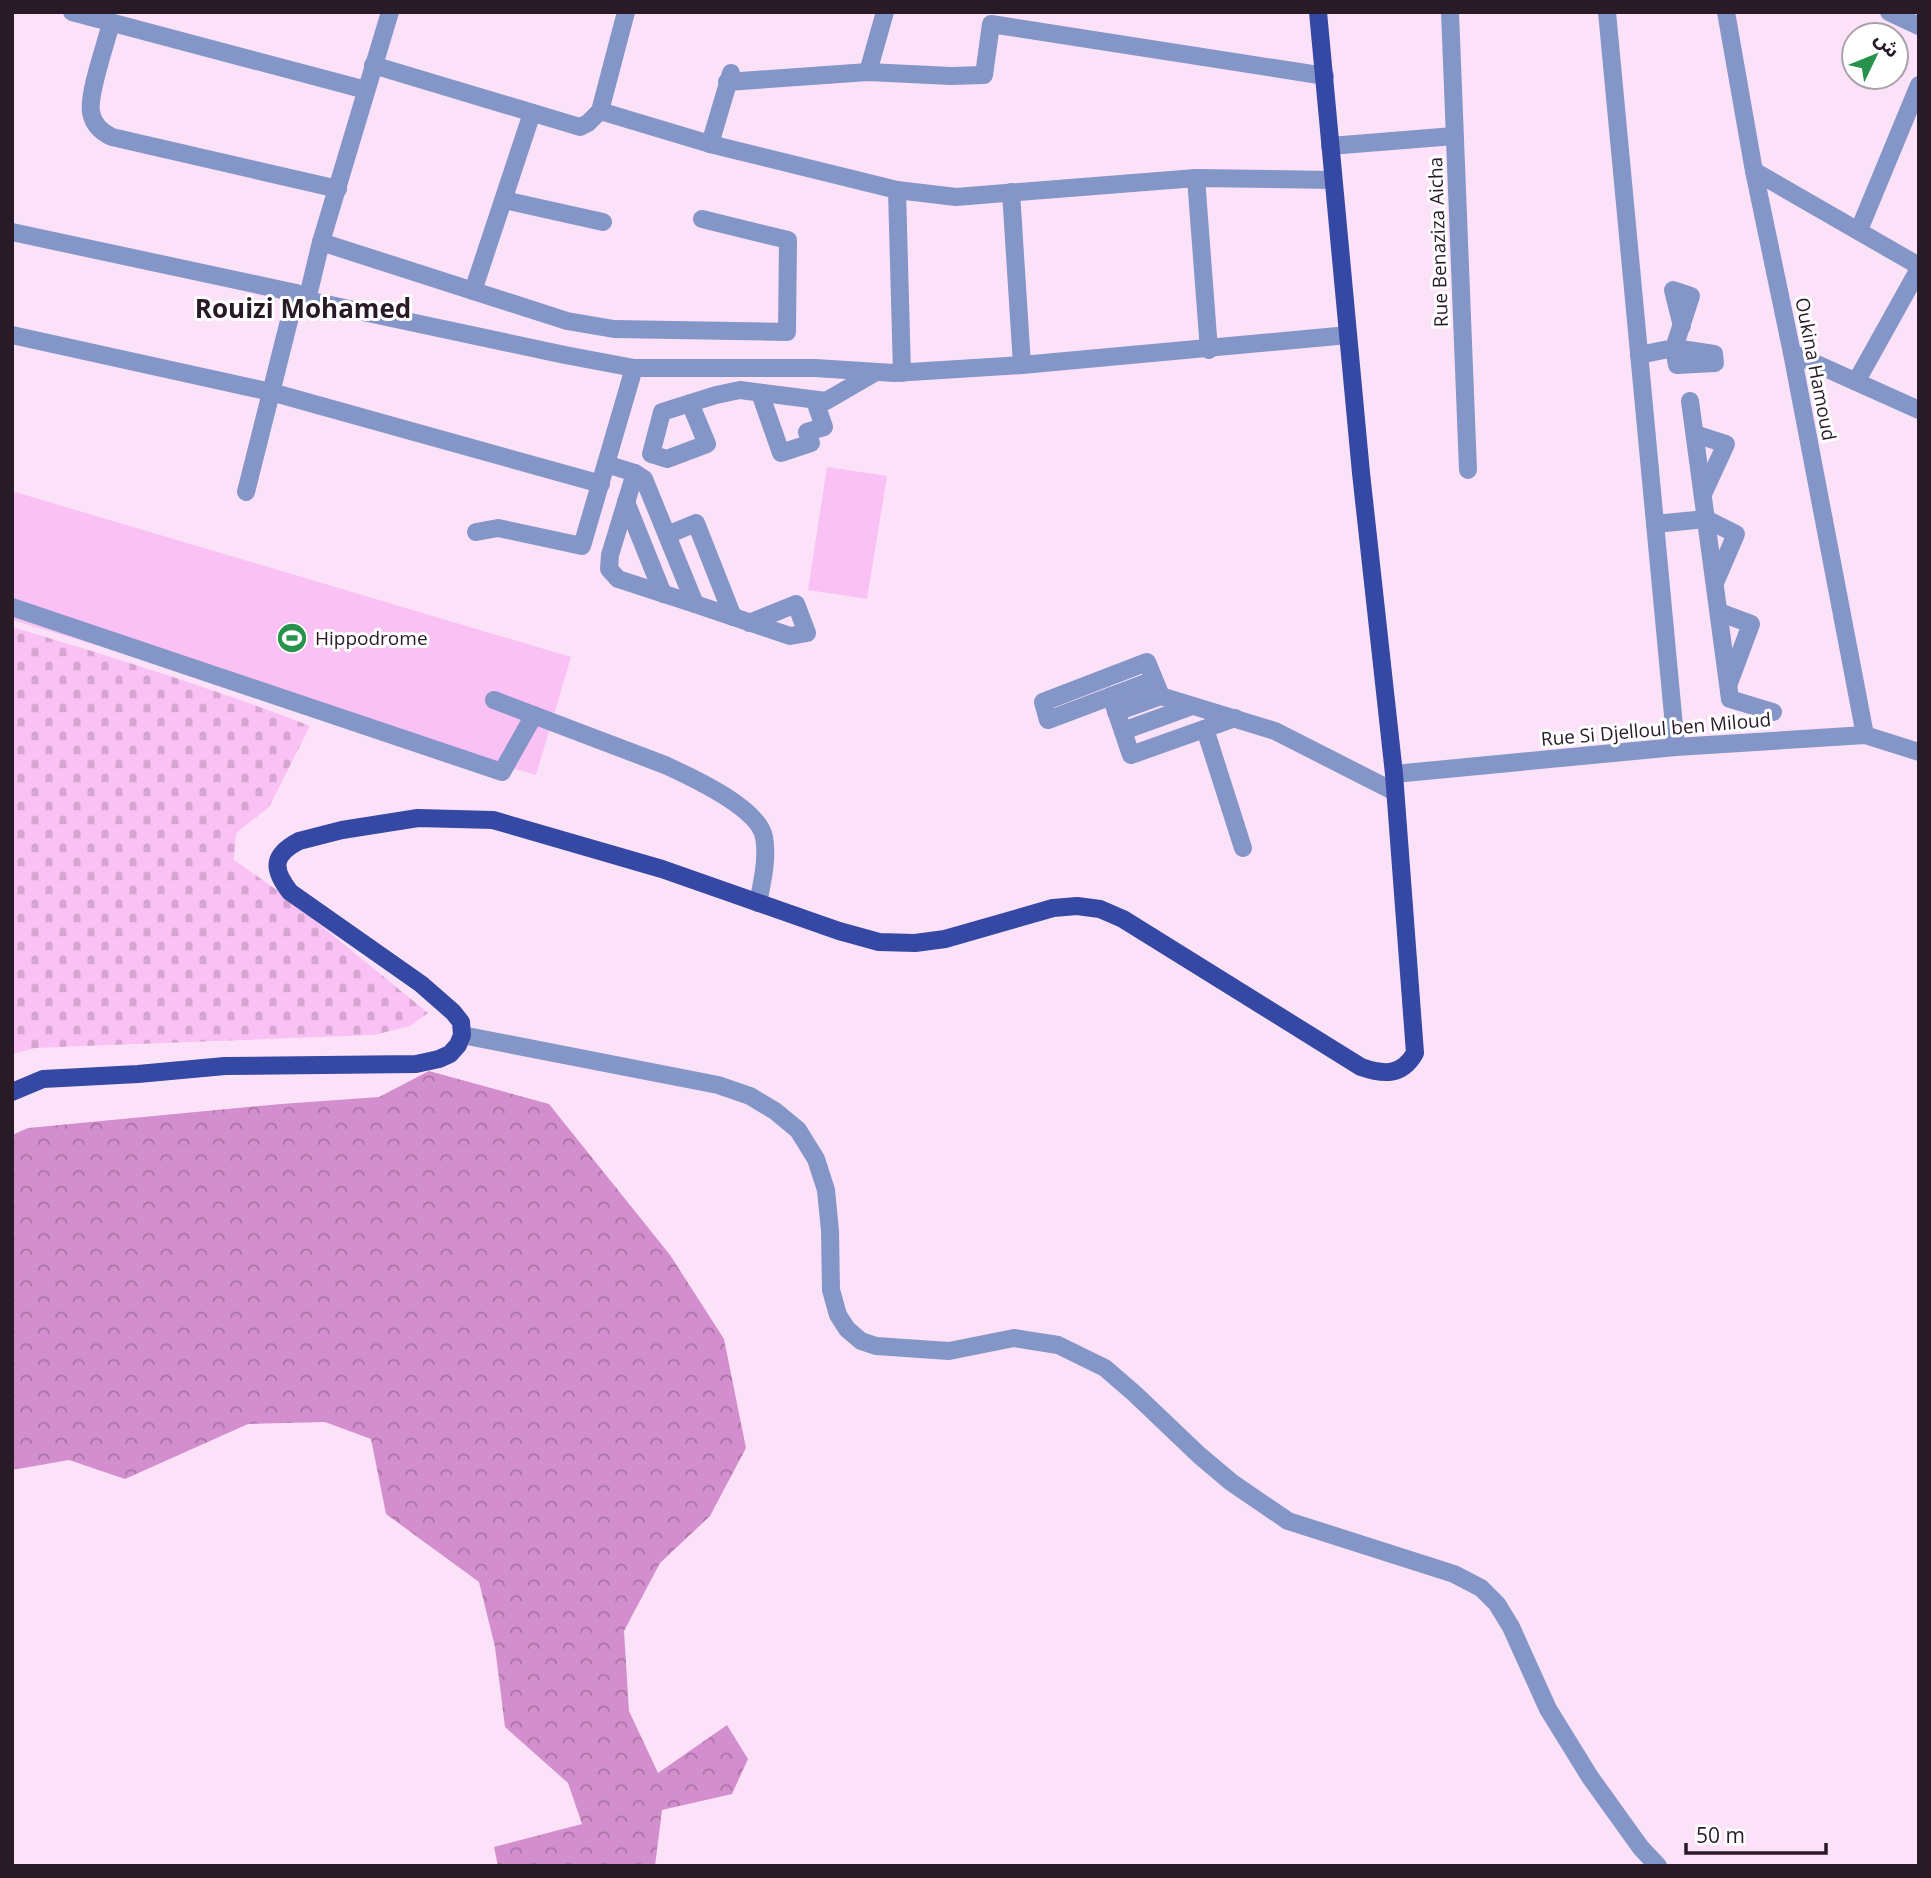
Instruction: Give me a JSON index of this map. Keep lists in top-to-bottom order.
{
  "streets": {
    "street": ["Rue Benaziza Aicha", "Oukina Hamoud", "Rue Si Djelloul ben Miloud"]
  },
  "crossings": [
    ["Oukina Hamoud", "Rue Si Djelloul ben Miloud"]
  ],
  "districts": ["Rouizi Mohamed"],
  "places": {
    "sports": ["Hippodrome"]
  },
  "scale_bar": "50 m",
  "north": "top right"
}
